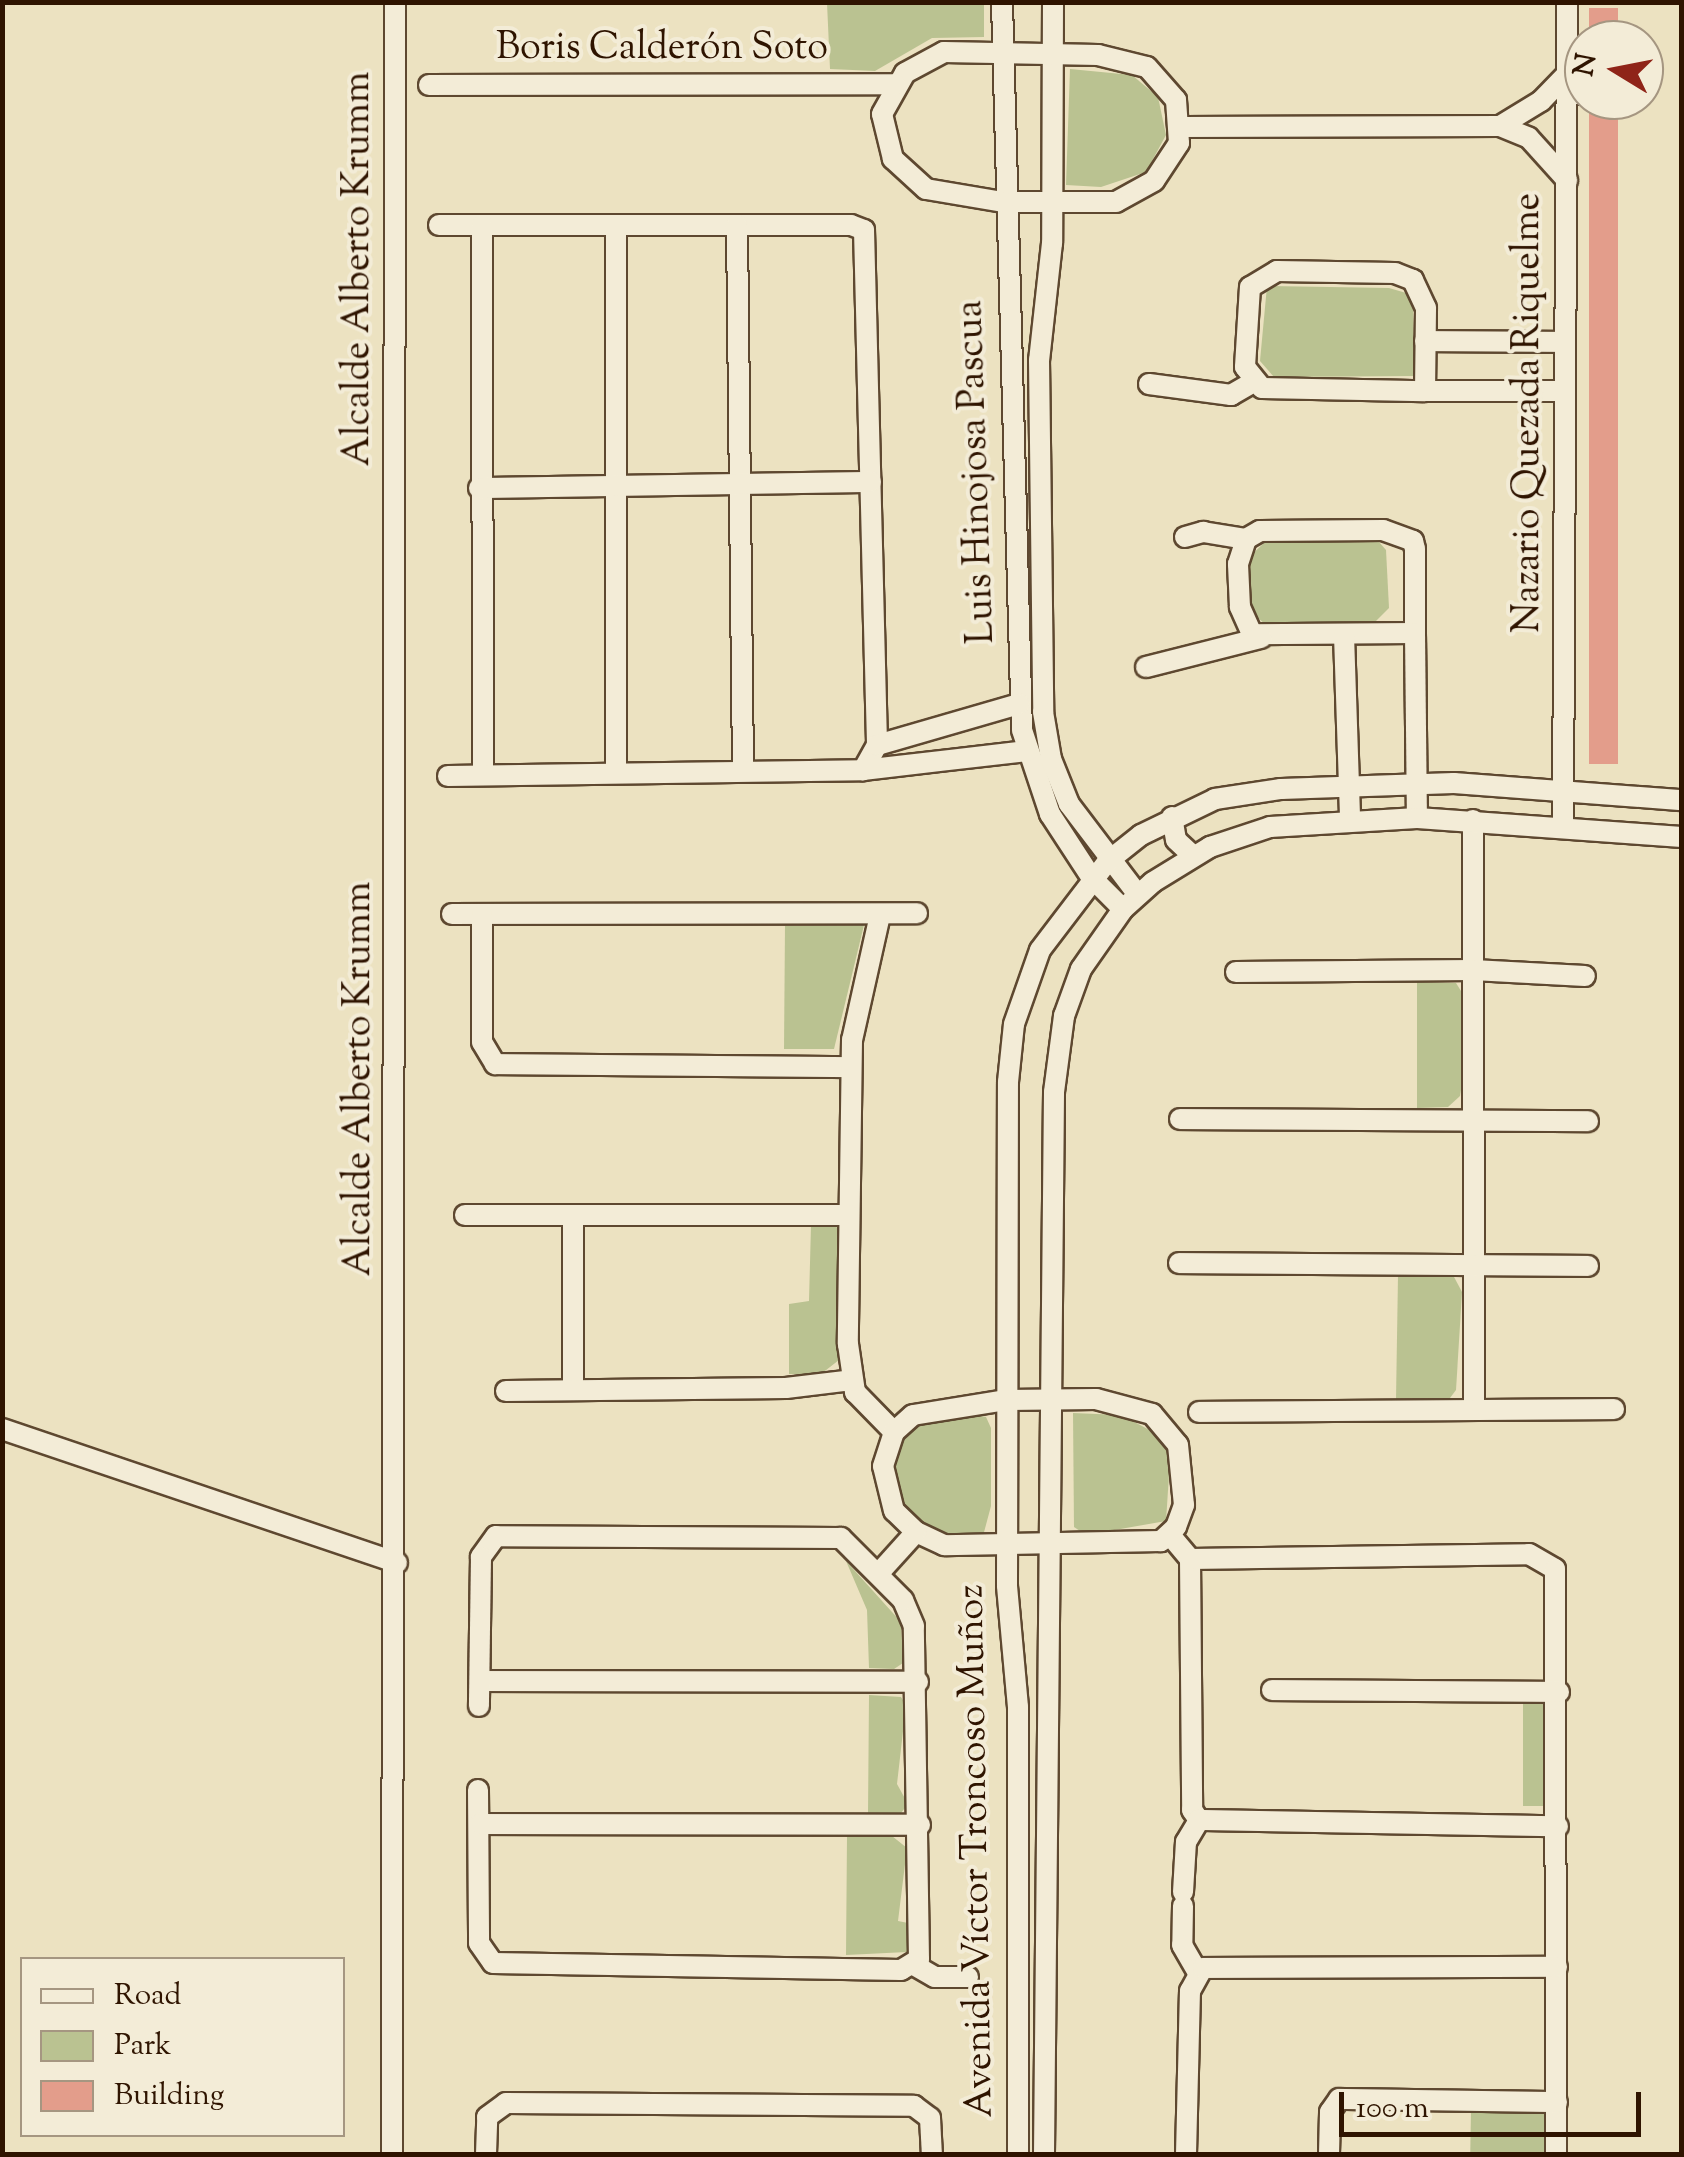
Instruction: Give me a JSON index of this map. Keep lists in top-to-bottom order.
{
  "streets": {
    "street": [
      "Boris Calderón Soto",
      "Alcalde Alberto Krumm",
      "Nazario Quezada Riquelme",
      "Luis Hinojosa Pascua",
      "Avenida Víctor Troncoso Muñoz"
    ]
  },
  "crossings": [
    ["Nazario Quezada Riquelme", "Avenida Víctor Troncoso Muñoz"],
    ["Luis Hinojosa Pascua", "Avenida Víctor Troncoso Muñoz"]
  ],
  "legend": ["Road", "Park", "Building"],
  "scale_bar": "100 m",
  "north": "left"
}
